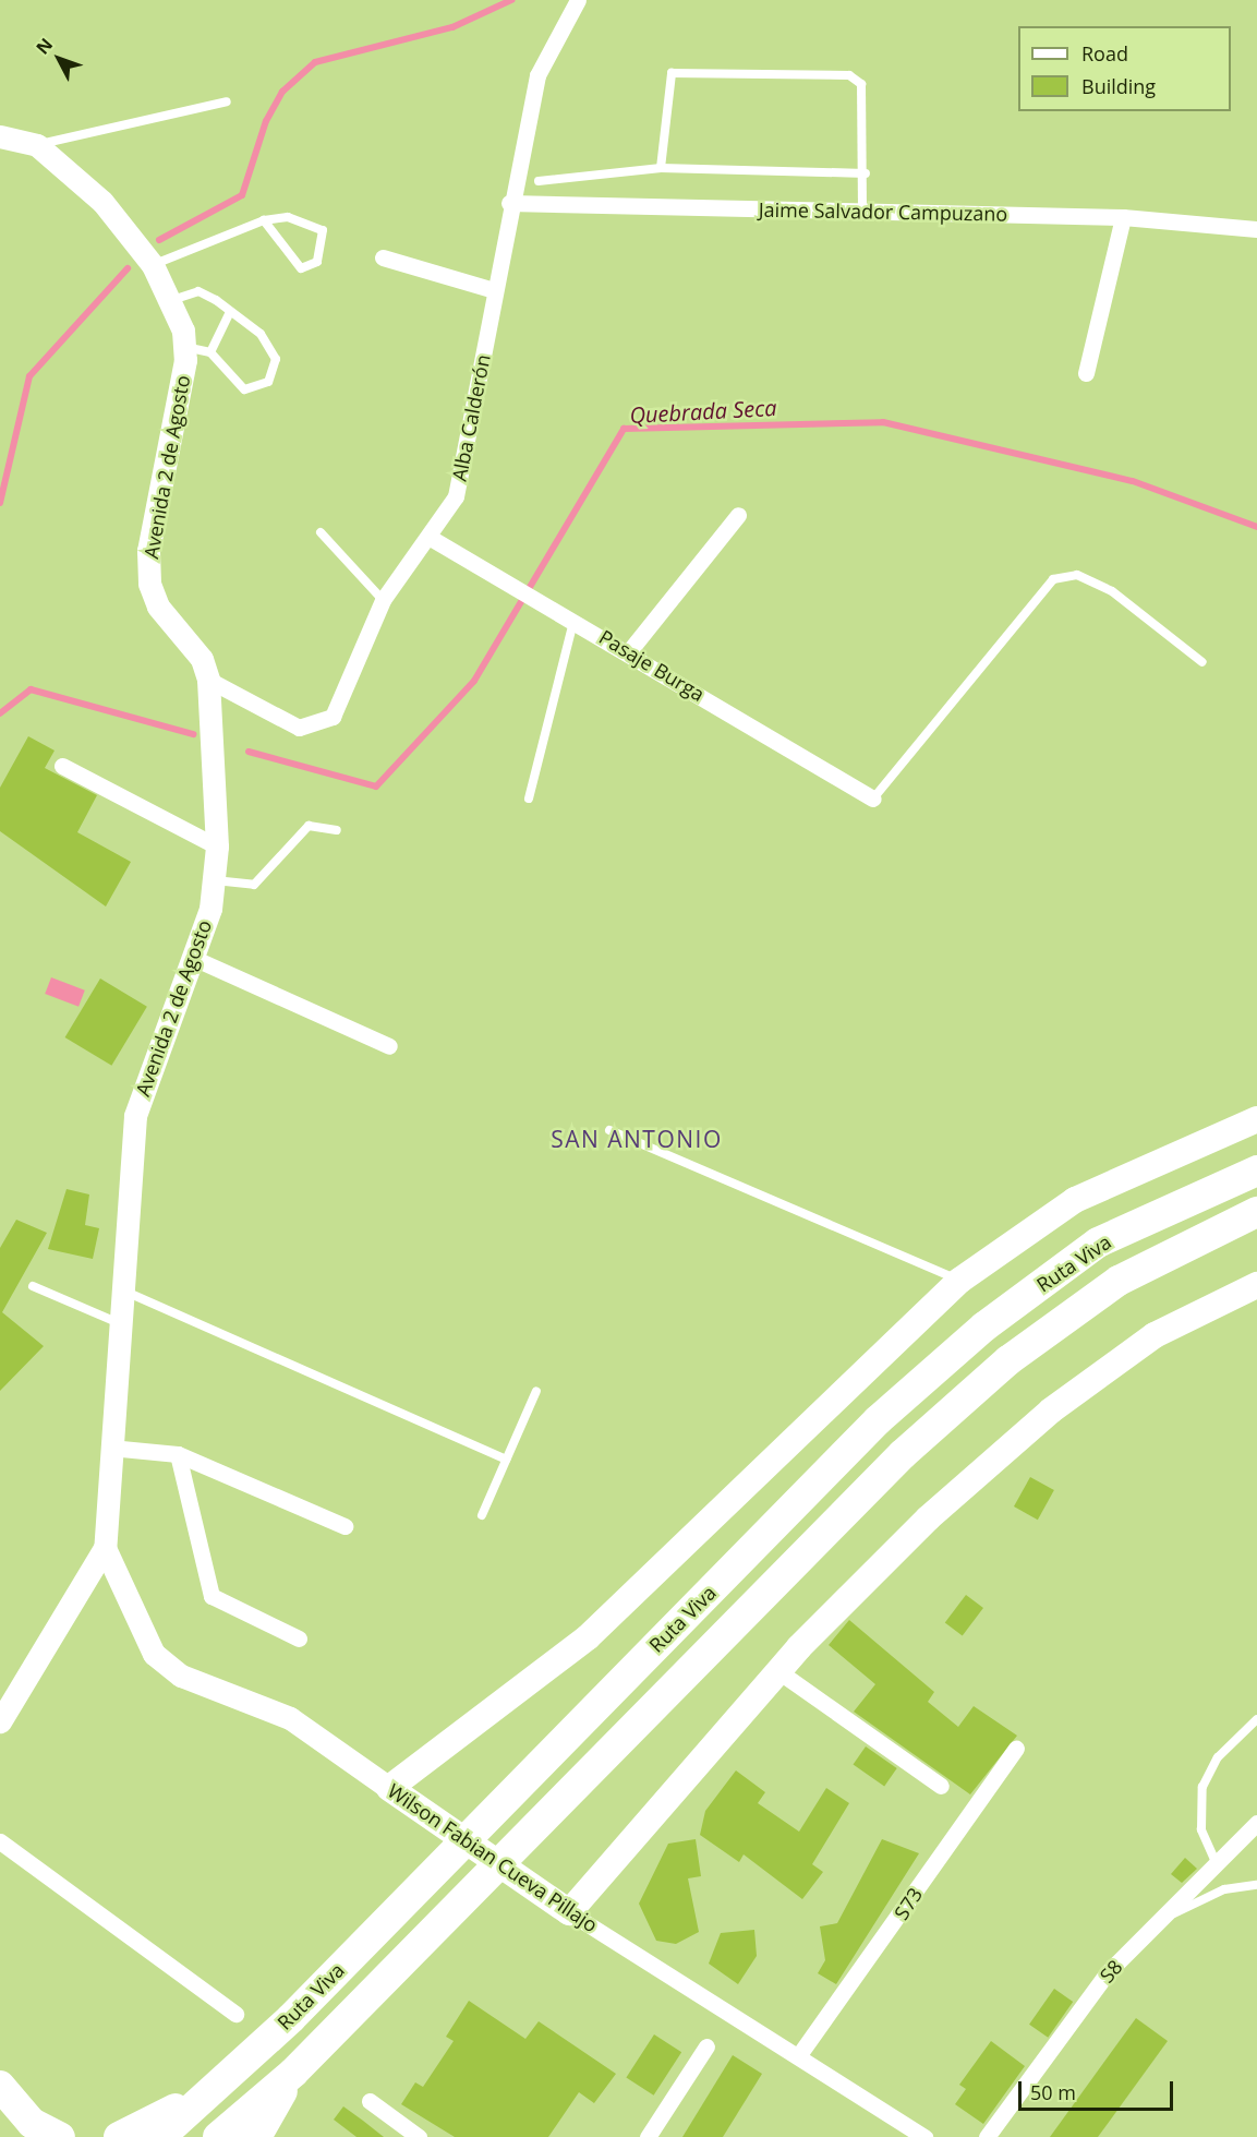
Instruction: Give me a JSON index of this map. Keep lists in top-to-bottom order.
{
  "streets": {
    "highway": ["Ruta Viva"],
    "main road": ["Avenida 2 de Agosto", "Wilson Fabian Cueva Pillajo"],
    "street": [
      "Jaime Salvador Campuzano",
      "Alba Calderón",
      "Pasaje Burga",
      "S73",
      "S8"
    ]
  },
  "crossings": [
    ["Jaime Salvador Campuzano", "Alba Calderón"],
    ["Alba Calderón", "Avenida 2 de Agosto"],
    ["Alba Calderón", "Pasaje Burga"],
    ["Avenida 2 de Agosto", "Wilson Fabian Cueva Pillajo"],
    ["Wilson Fabian Cueva Pillajo", "S73"]
  ],
  "districts": ["SAN ANTONIO"],
  "water": ["Quebrada Seca"],
  "legend": ["Road", "Building"],
  "scale_bar": "50 m",
  "north": "top left"
}
